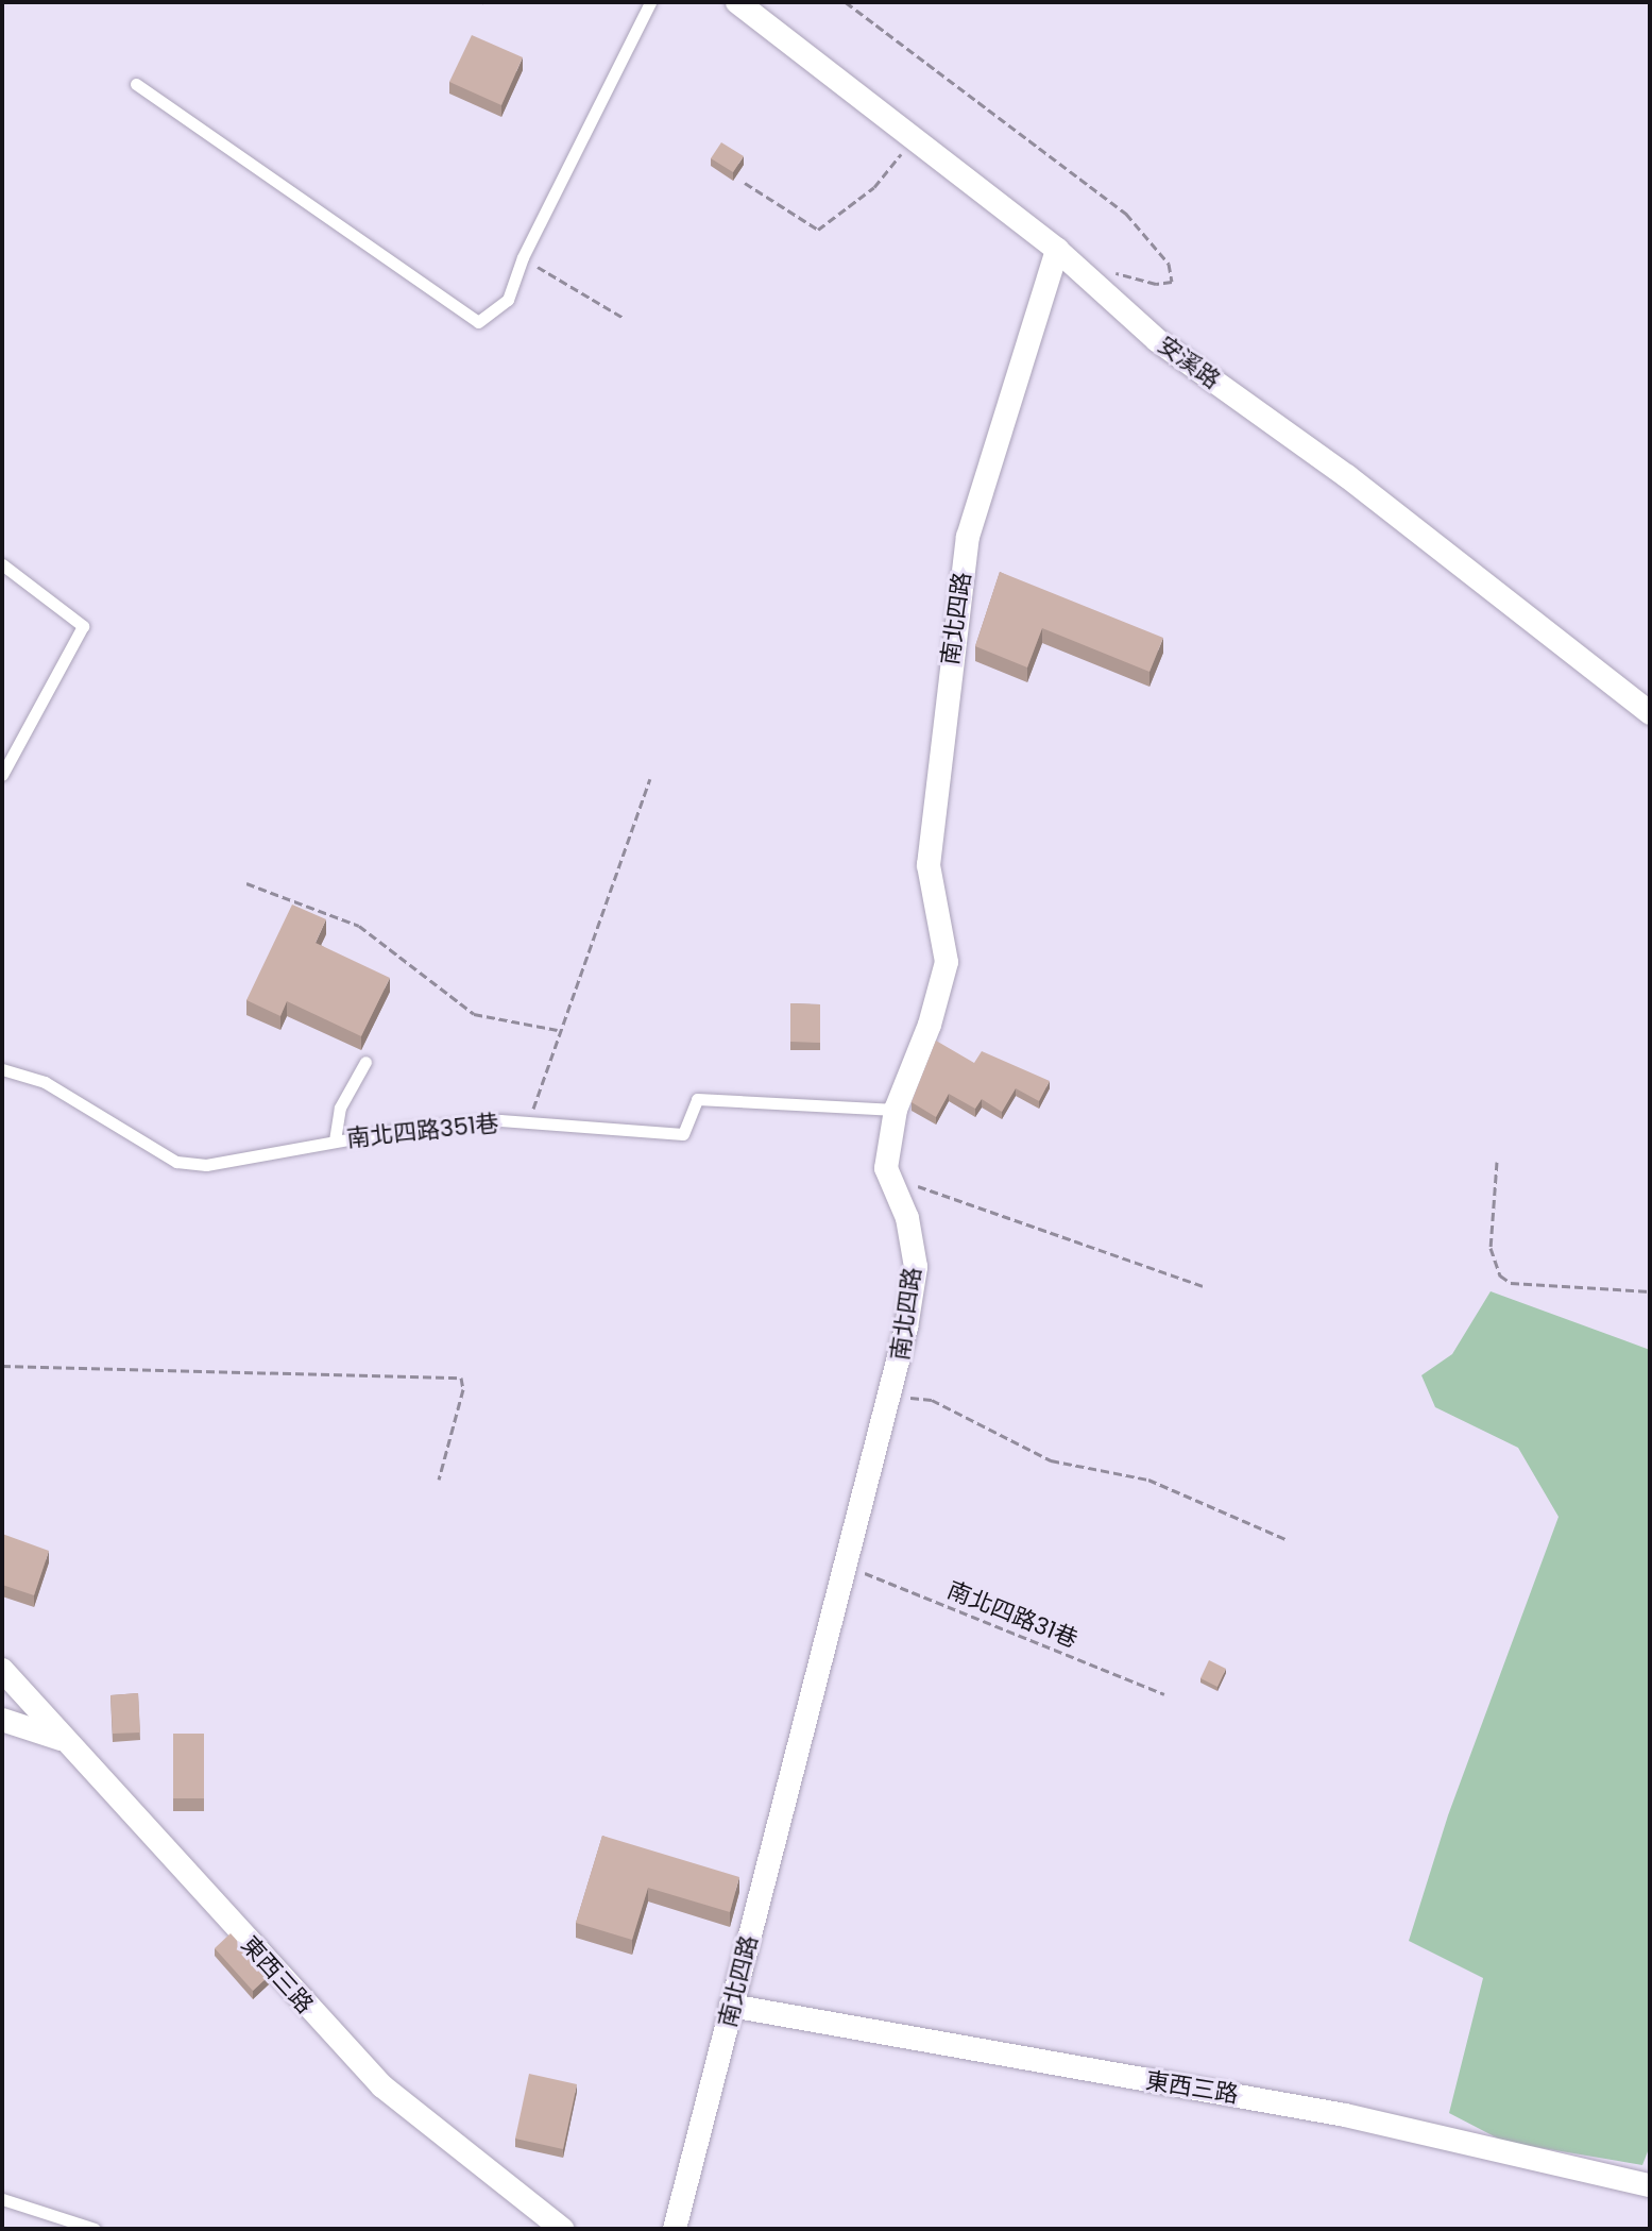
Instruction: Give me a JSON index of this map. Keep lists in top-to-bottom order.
{
  "streets": {
    "street": ["安溪路", "南北四路", "東西三路"],
    "lane": ["南北四路351巷"],
    "path": ["南北四路31巷"]
  },
  "crossings": [
    ["安溪路", "南北四路"],
    ["南北四路", "南北四路351巷"],
    ["南北四路", "南北四路31巷"],
    ["南北四路", "東西三路"]
  ]
}
